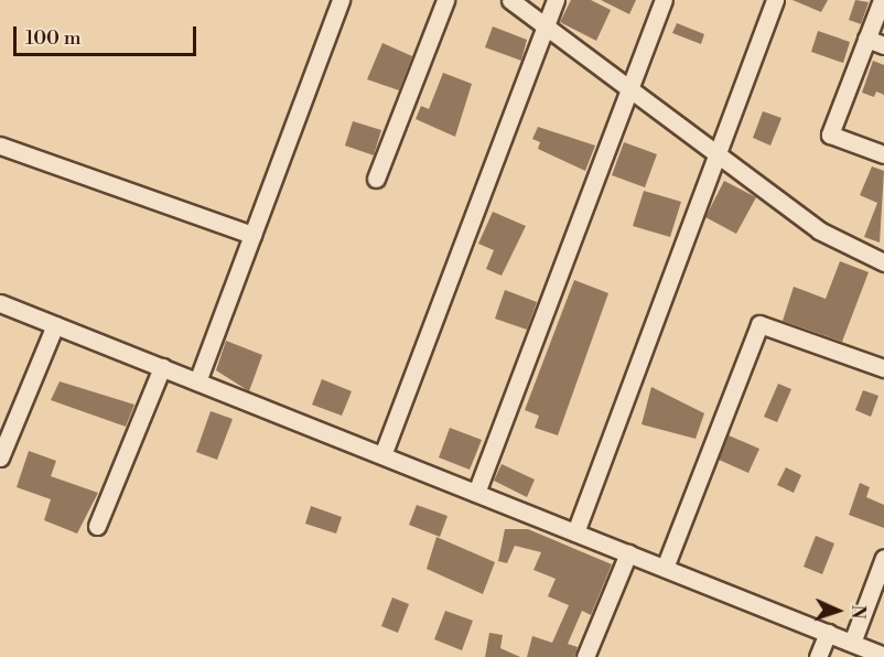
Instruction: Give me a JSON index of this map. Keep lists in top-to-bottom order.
{
  "scale_bar": "100 m",
  "north": "right"
}
